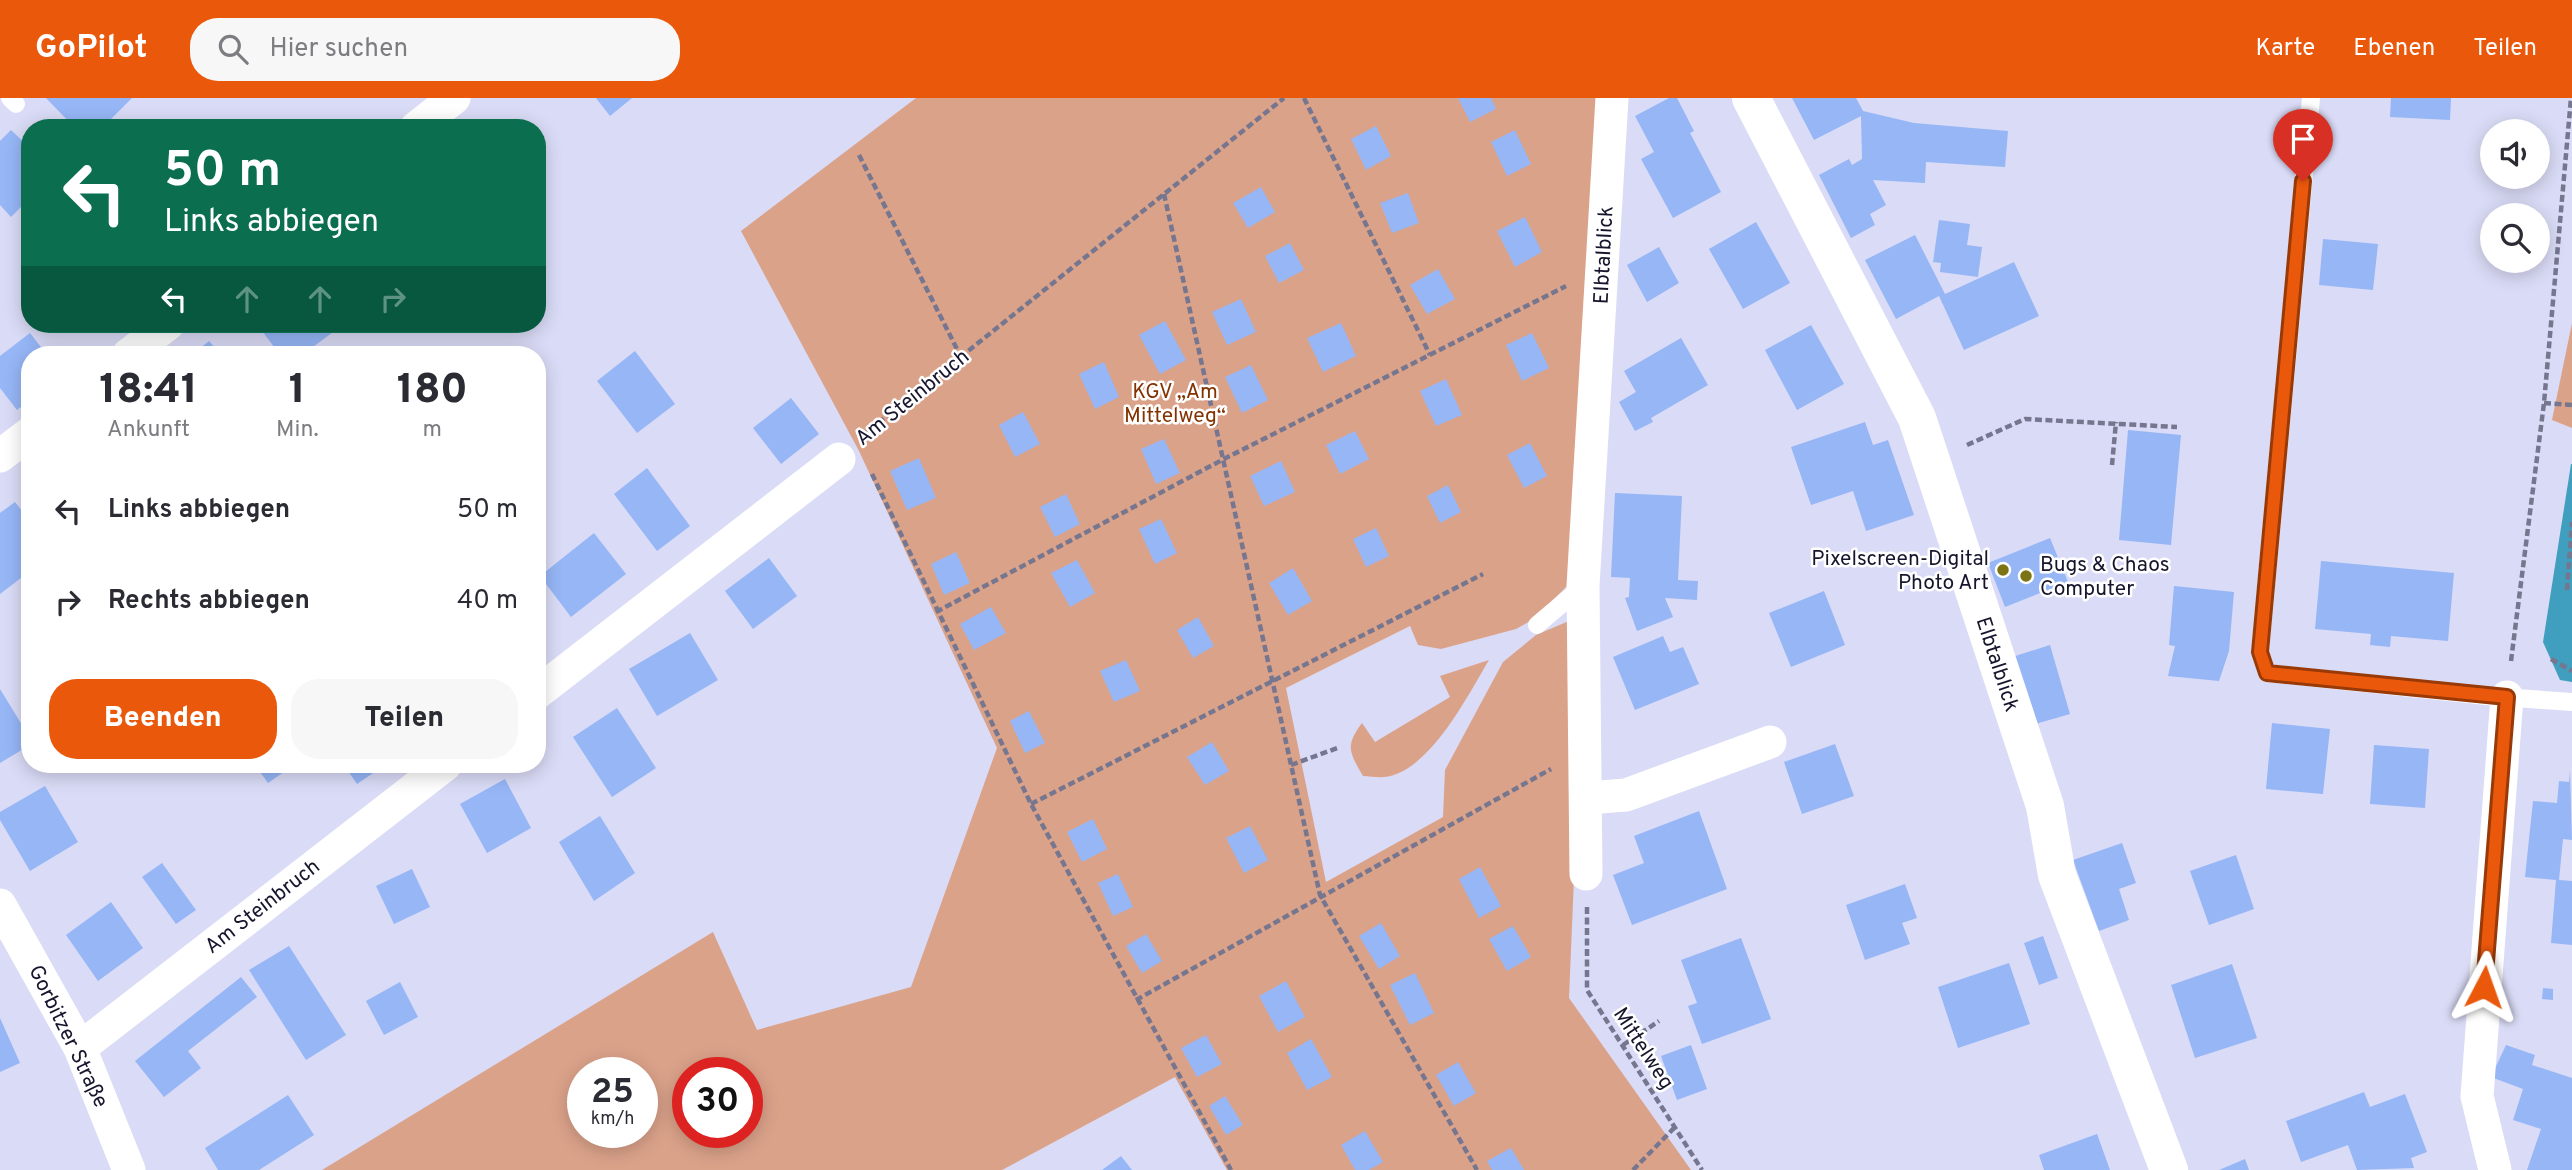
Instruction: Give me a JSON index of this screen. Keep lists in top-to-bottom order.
{
  "streets": {
    "street": ["Elbtalblick", "Am Steinbruch", "Gorbitzer Straße"],
    "path": ["Mittelweg"]
  },
  "crossings": [
    ["Am Steinbruch", "Gorbitzer Straße"]
  ],
  "parks": ["KGV „Am Mittelweg“"],
  "places": ["Pixelscreen-Digital Photo Art", "Bugs & Chaos Computer"],
  "page": {
    "header": "GoPilot",
    "search": "Hier suchen",
    "nav": ["Karte", "Ebenen", "Teilen"],
    "turn": ["50 m", "Links abbiegen"],
    "eta": [
      "18:41",
      "Ankunft",
      "1",
      "Min.",
      "180",
      "m"
    ],
    "list": [
      {
        "name": "Links abbiegen",
        "value": "50 m"
      },
      {
        "name": "Rechts abbiegen",
        "value": "40 m"
      }
    ],
    "buttons": ["Beenden", "Teilen"],
    "speed": "25 km/h",
    "limit": "30"
  }
}
